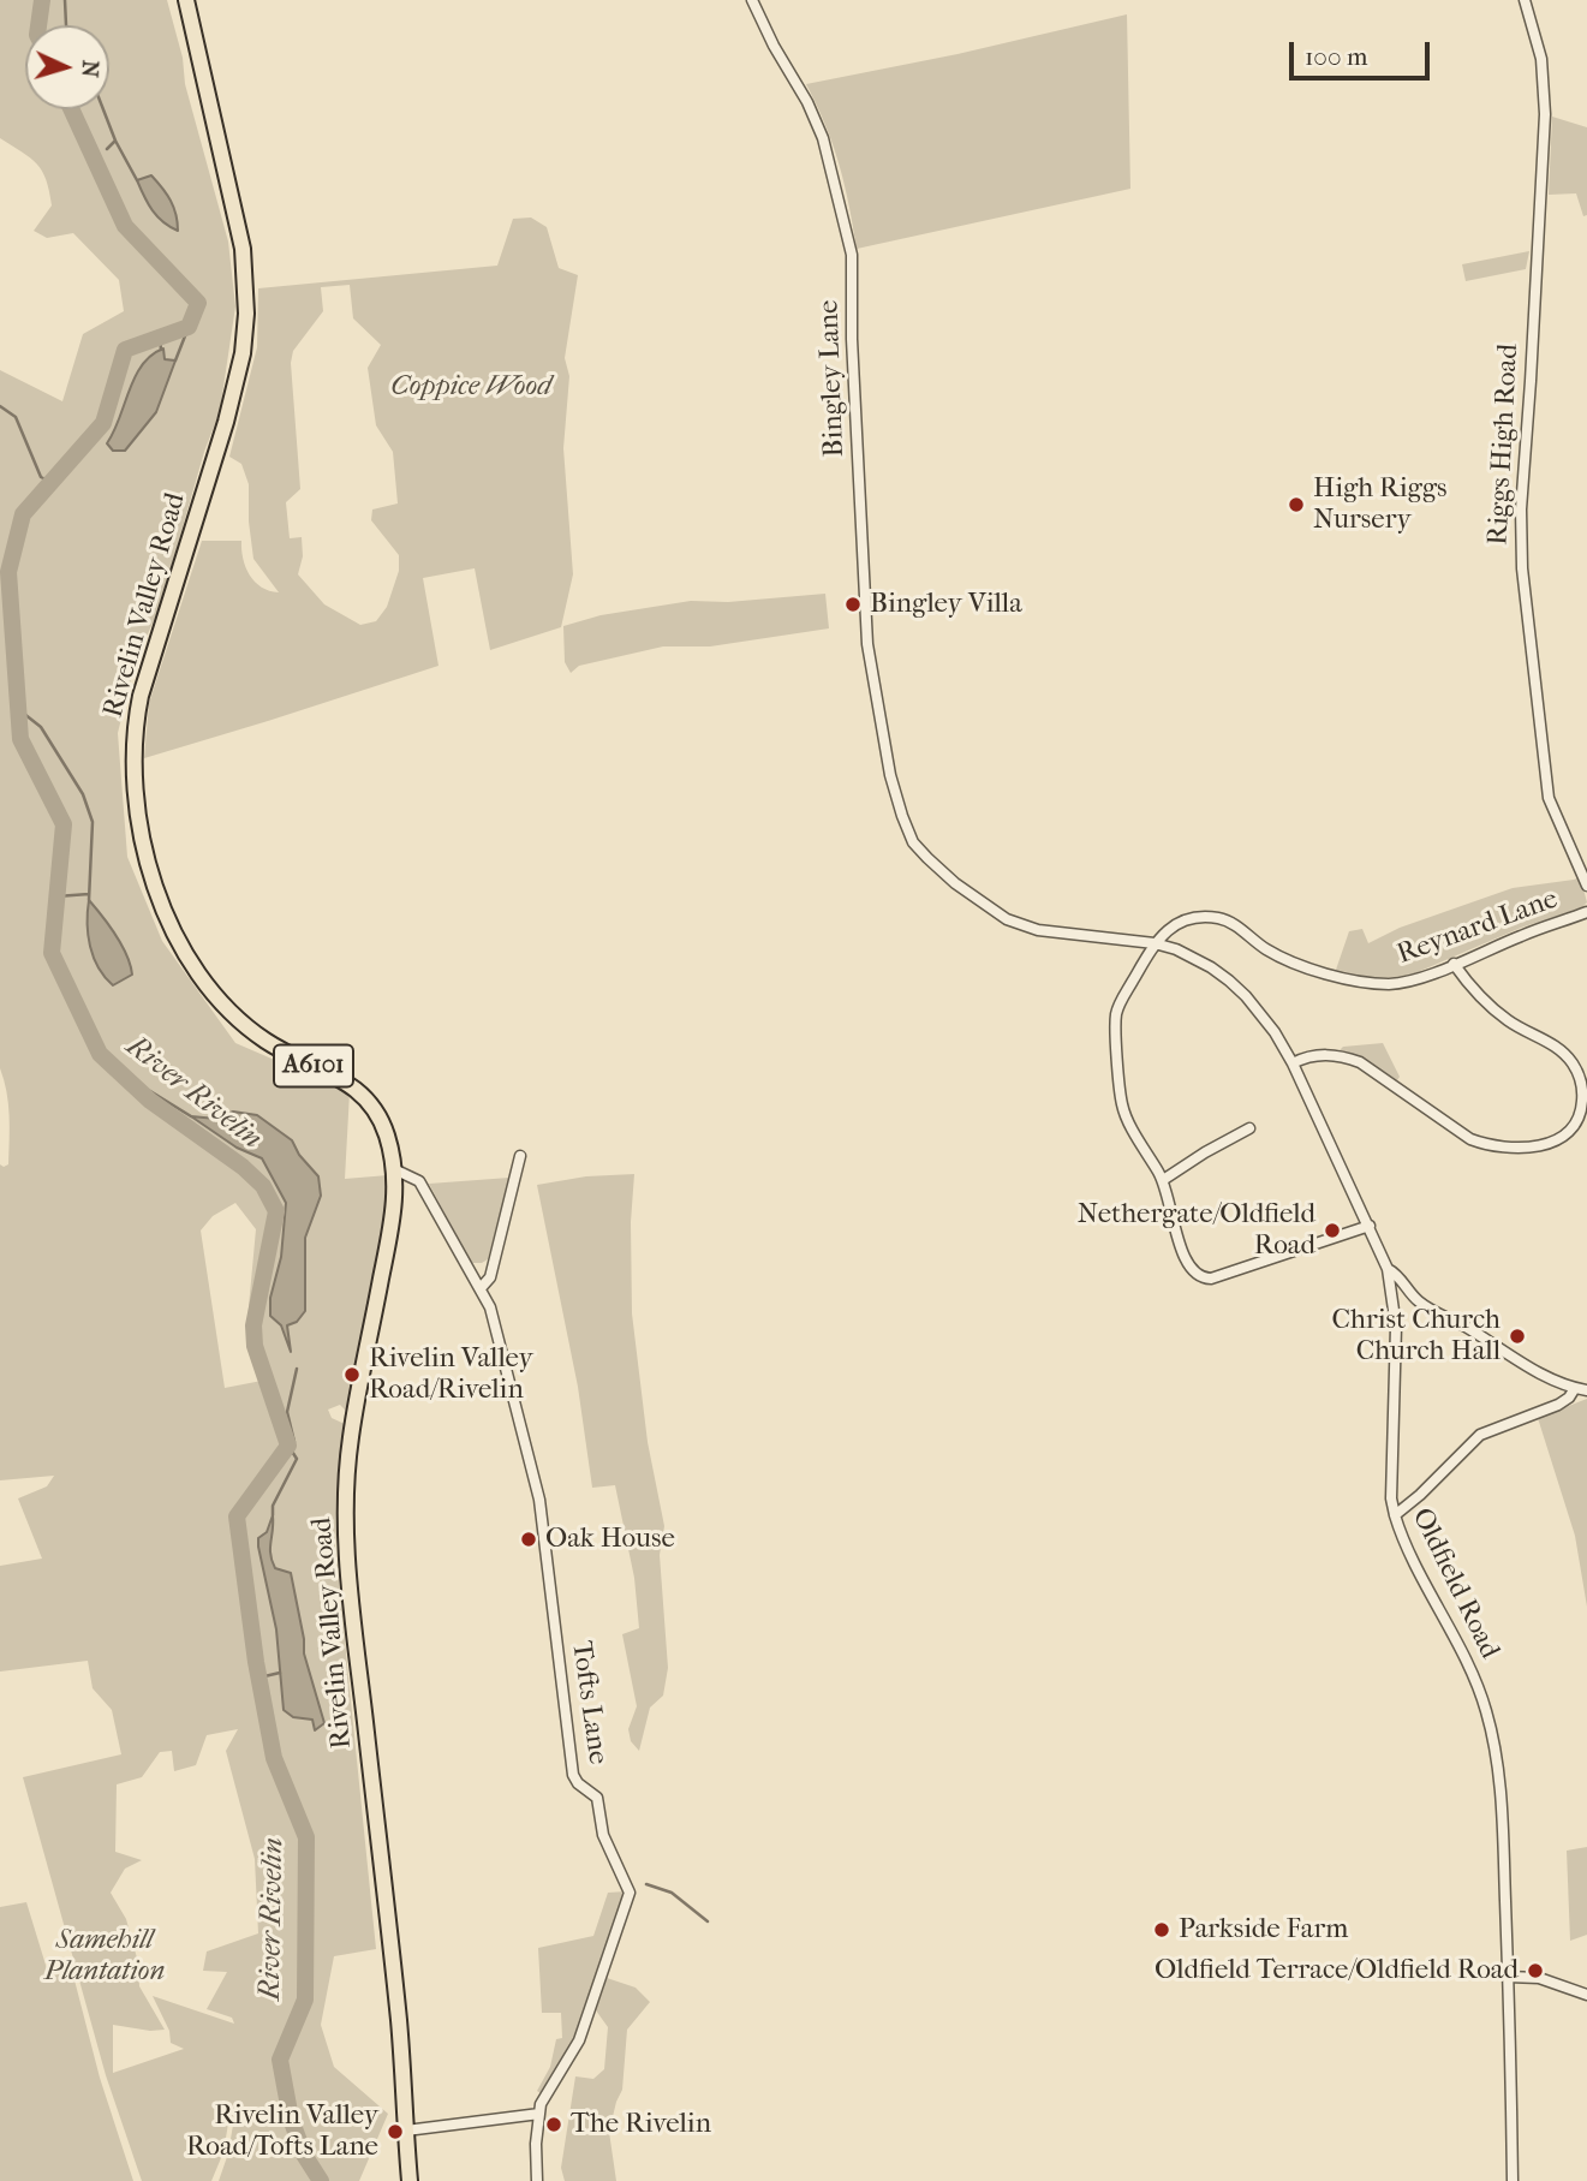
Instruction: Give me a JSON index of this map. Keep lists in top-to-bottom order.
{
  "streets": {
    "main road": ["Rivelin Valley Road", "A6101"],
    "street": [
      "Bingley Lane",
      "Riggs High Road",
      "Reynard Lane",
      "Oldfield Road",
      "Tofts Lane"
    ]
  },
  "crossings": [
    ["Bingley Lane", "Reynard Lane"],
    ["Bingley Lane", "Oldfield Road"],
    ["Rivelin Valley Road", "Tofts Lane"],
    ["Reynard Lane", "Oldfield Road"]
  ],
  "water": ["River Rivelin"],
  "parks": ["Coppice Wood", "Samehill Plantation"],
  "places": [
    "High Riggs Nursery",
    "Bingley Villa",
    "Nethergate/Oldfield Road",
    "Christ Church Church Hall",
    "Rivelin Valley Road/Rivelin",
    "Oak House",
    "Parkside Farm",
    "Oldfield Terrace/Oldfield Road",
    "The Rivelin",
    "Rivelin Valley Road/Tofts Lane"
  ],
  "scale_bar": "100 m",
  "north": "right"
}
